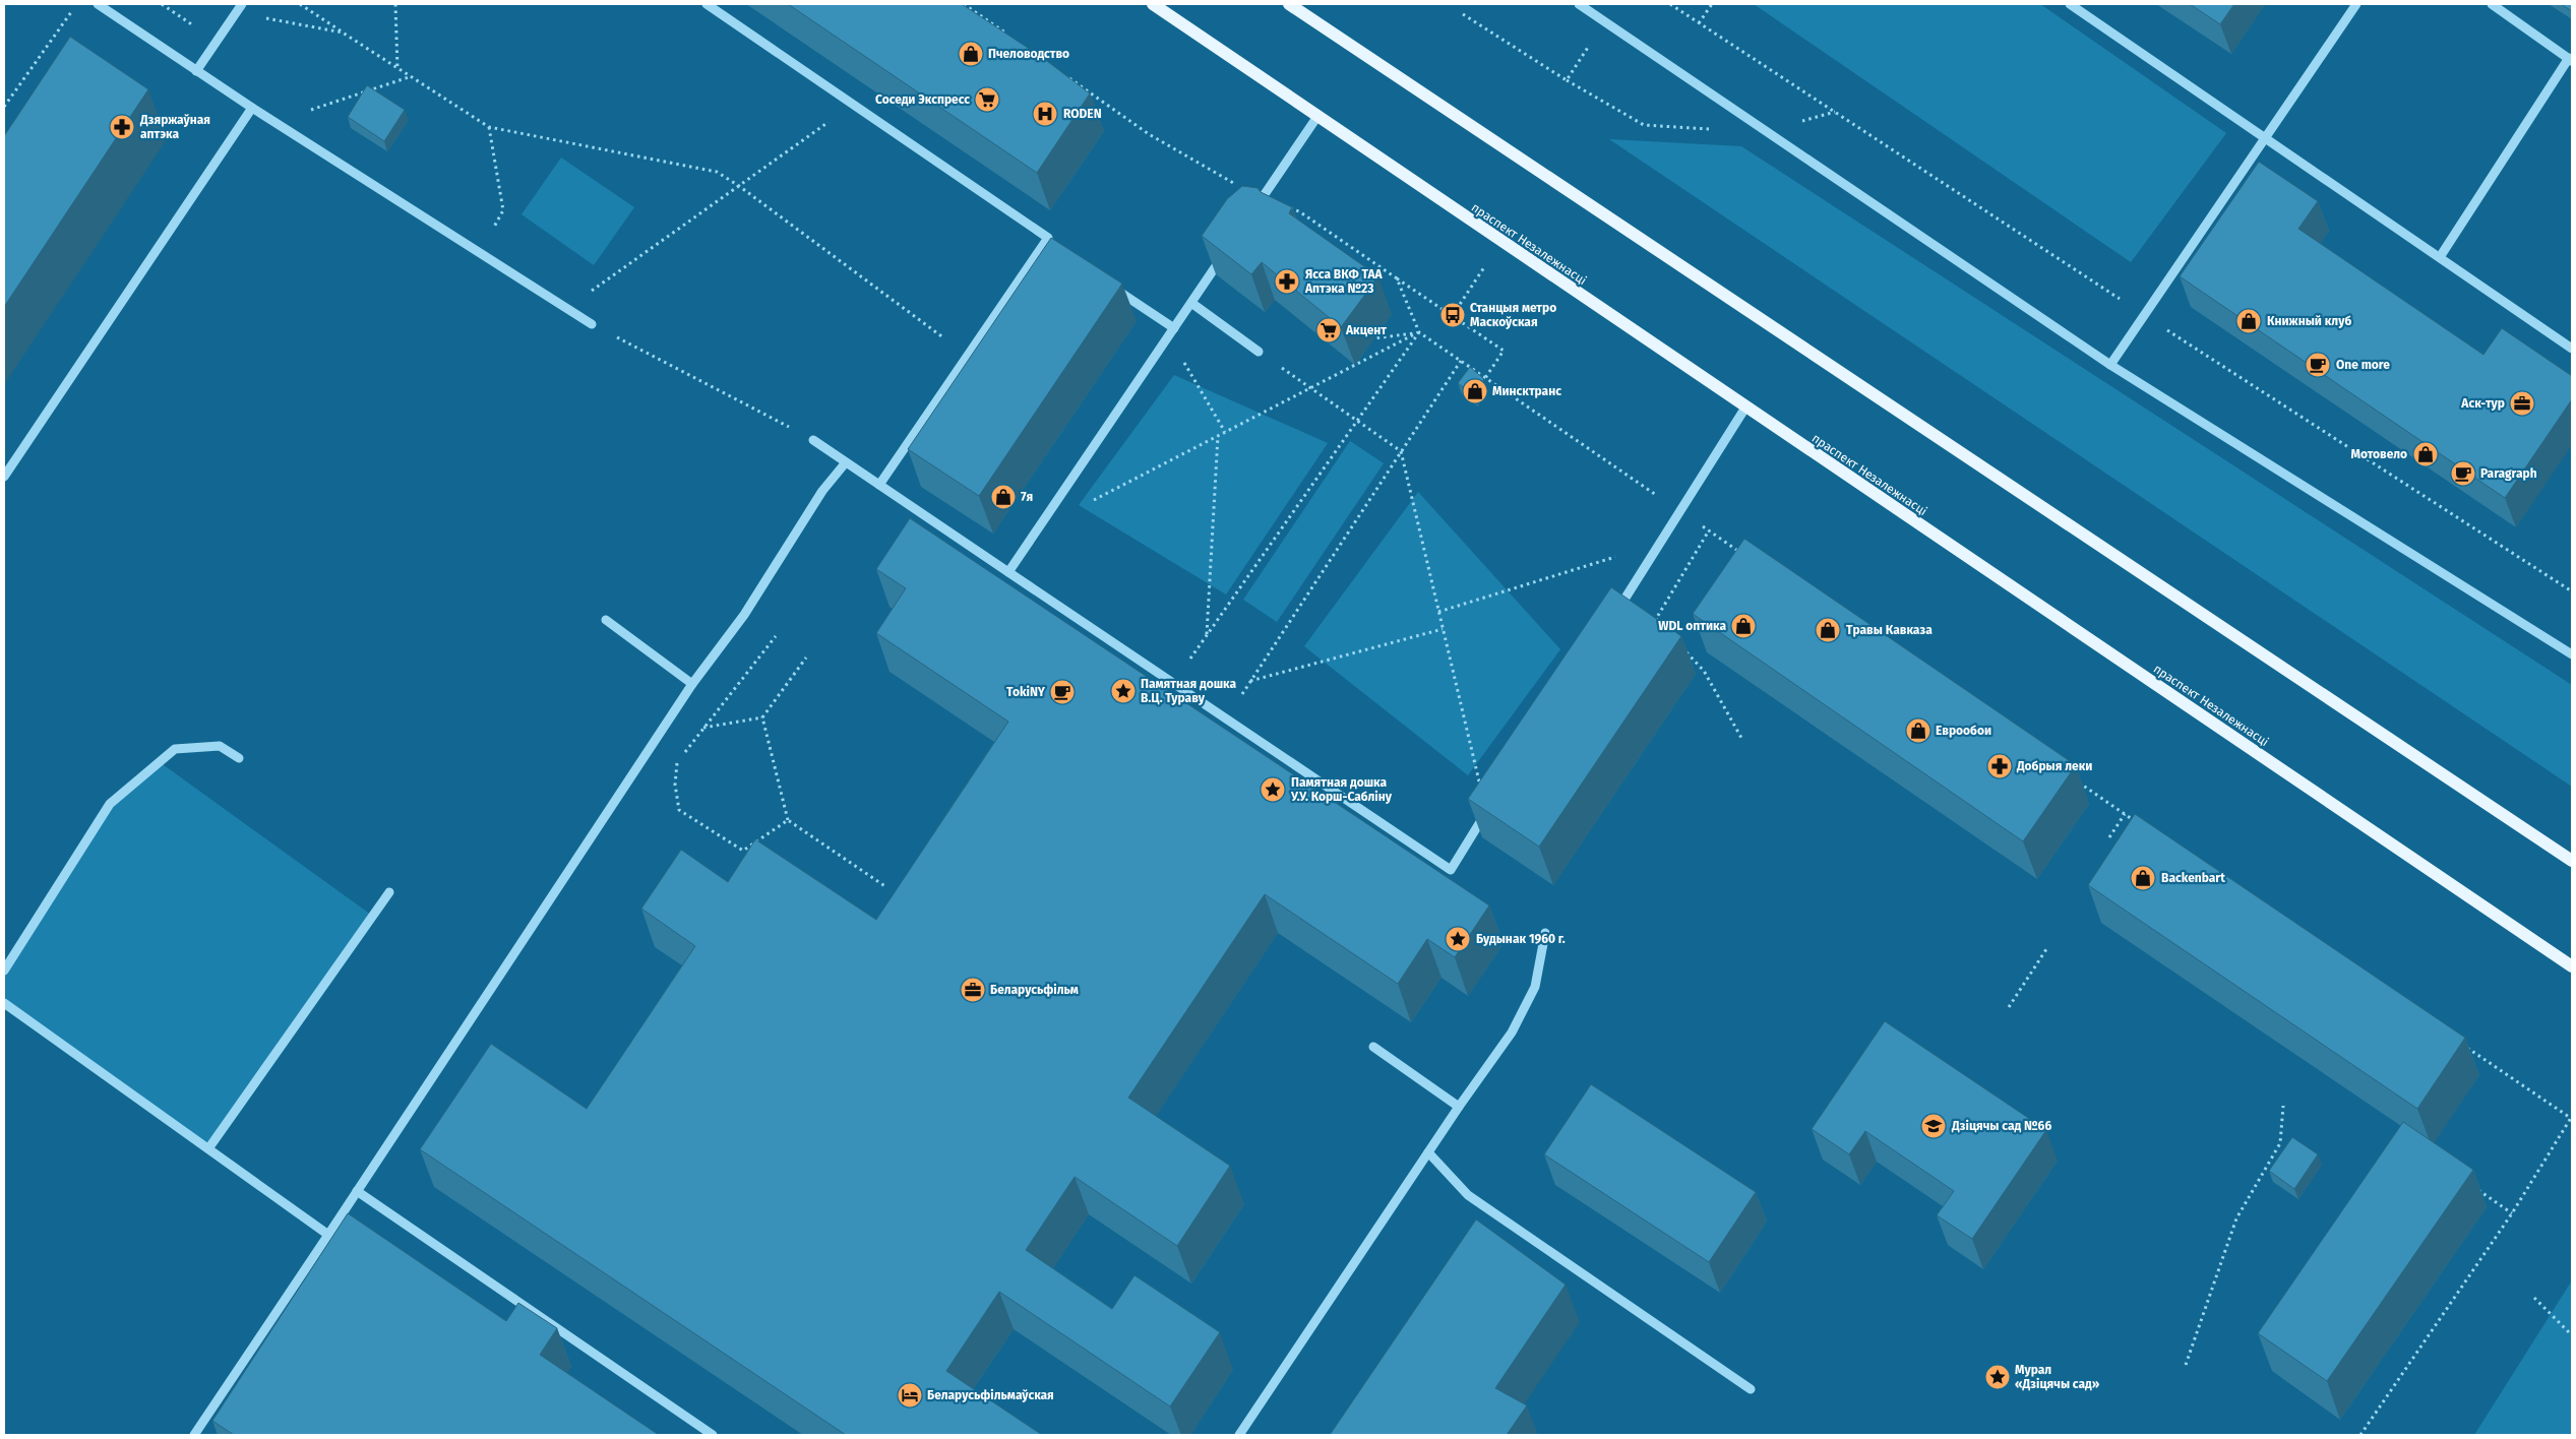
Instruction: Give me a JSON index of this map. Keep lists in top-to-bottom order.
{
  "streets": {
    "main road": ["праспект Незалежнасці"]
  },
  "places": {
    "shop": [
      "Пчеловодство",
      "Книжный клуб",
      "Минсктранс",
      "Мотовело",
      "7я",
      "WDL оптика",
      "Травы Кавказа",
      "Еврообои",
      "Backenbart"
    ],
    "supermarket": ["Соседи Экспресс", "Акцент"],
    "hospital": ["RODEN"],
    "pharmacy": ["Дзяржаўная аптэка", "Ясса ВКФ ТАА Аптэка №23", "Добрыя леки"],
    "bus stop": ["Станцыя метро Маскоўская"],
    "cafe": ["One more", "Paragraph", "TokiNY"],
    "office": ["Аск-тур", "Беларусьфільм"],
    "place": [
      "Памятная дошка В.Ц. Тураву",
      "Памятная дошка У.У. Корш-Сабліну",
      "Будынак 1960 г.",
      "Мурал «Дзіцячы сад»"
    ],
    "school or university": ["Дзіцячы сад №66"],
    "hotel": ["Беларусьфільмаўская"]
  }
}
